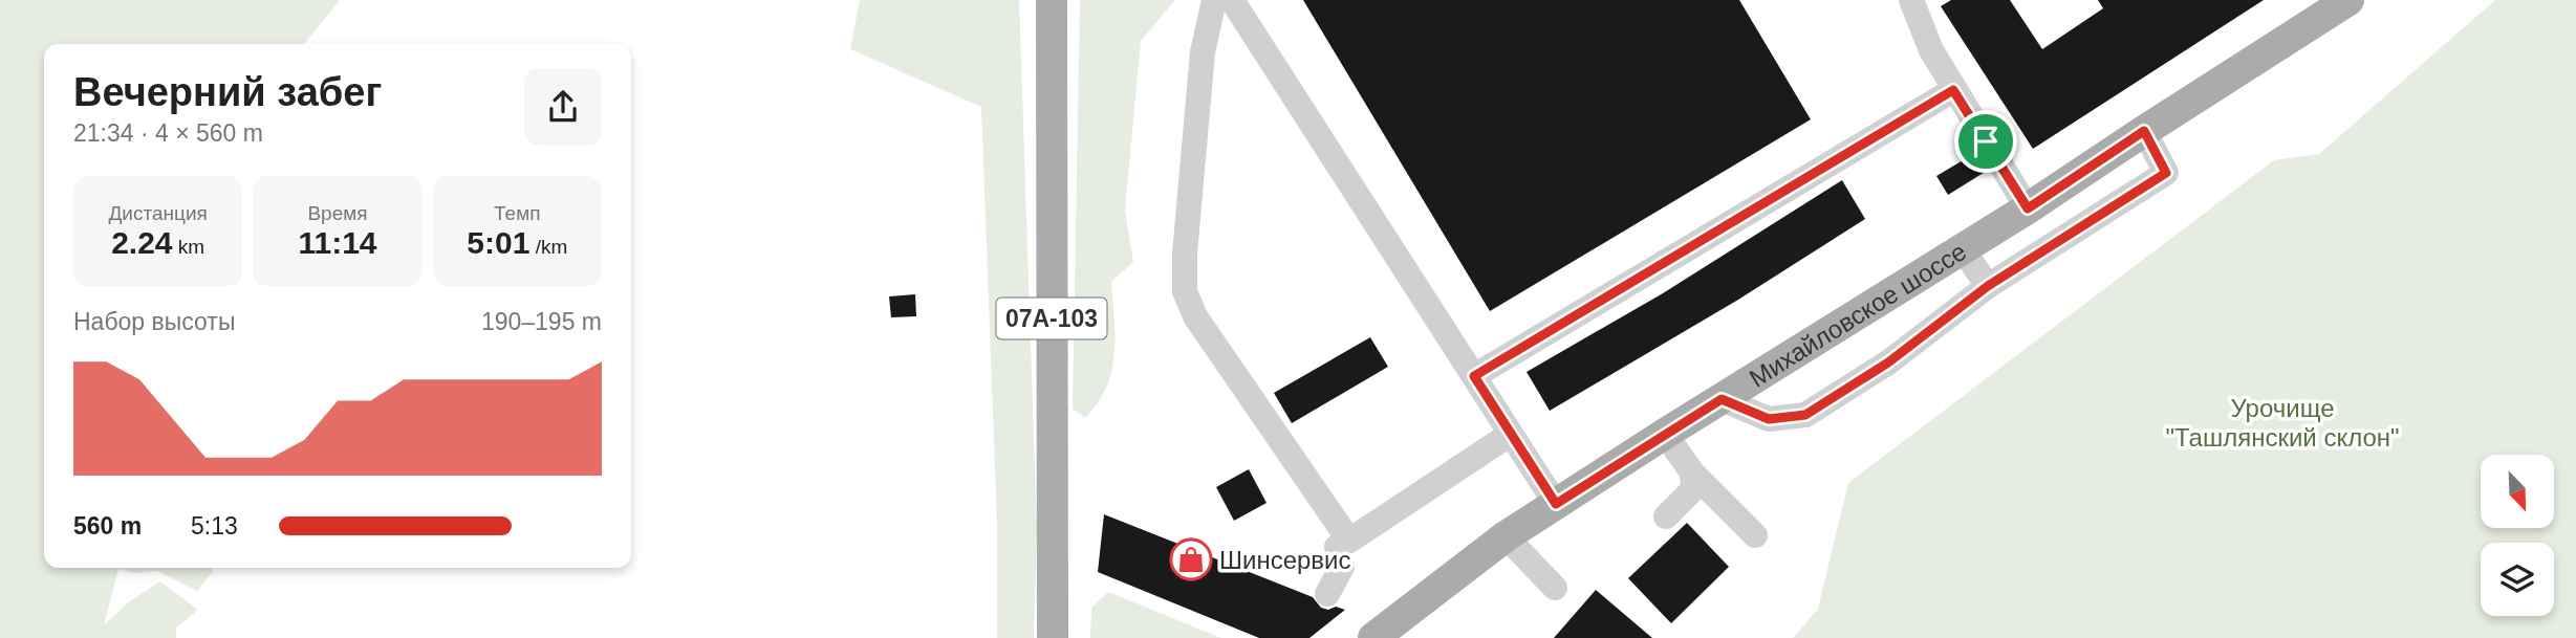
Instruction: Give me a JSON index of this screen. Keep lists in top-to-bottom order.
{
  "streets": {
    "main road": ["Михайловское шоссе", "07А-103"]
  },
  "parks": ["Урочище \"Ташлянский склон\""],
  "places": {
    "shop": ["Шинсервис"]
  },
  "north": "bottom right",
  "page": {
    "heading": ["Вечерний забег", "21:34 · 4 × 560 m"],
    "stats": [
      ["Дистанция", "2.24 km"],
      ["Время", "11:14"],
      ["Темп", "5:01 /km"]
    ],
    "chart": ["Набор высоты", "190–195 m"],
    "list": [
      {
        "name": "560 m",
        "note": "5:13"
      }
    ]
  }
}
